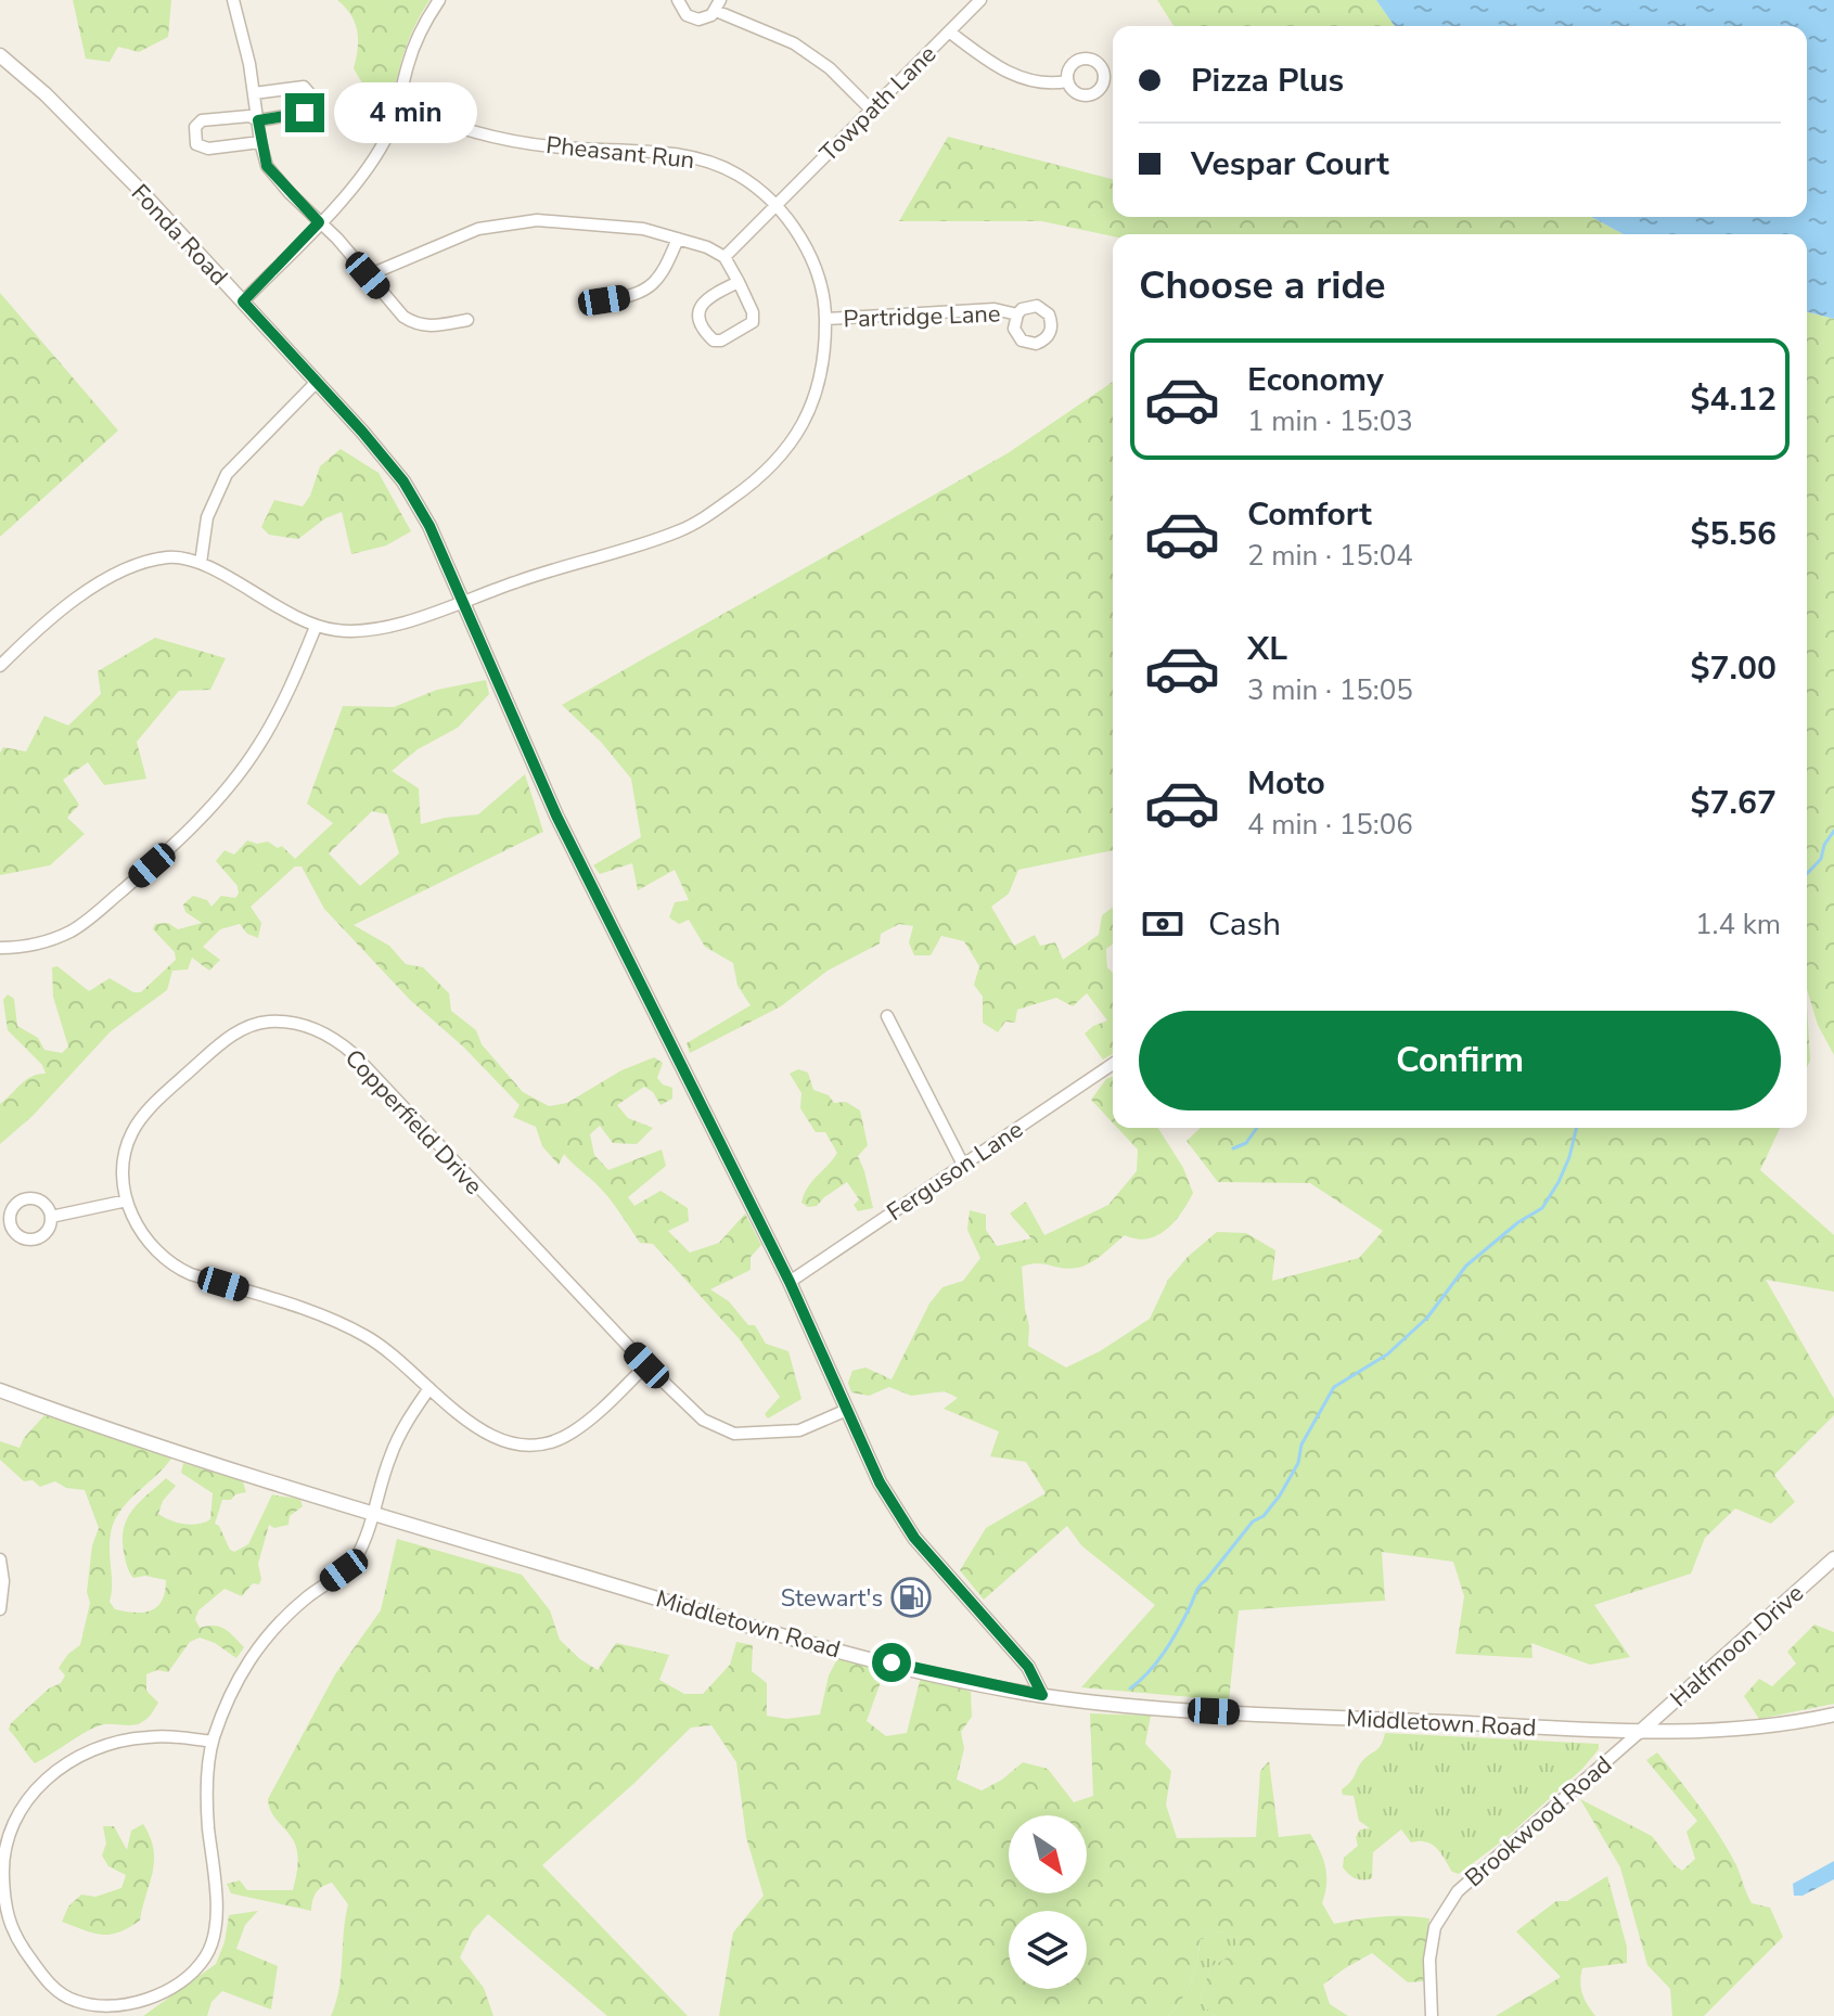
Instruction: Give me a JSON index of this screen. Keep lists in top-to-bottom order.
{
  "streets": {
    "street": [
      "Towpath Lane",
      "Pheasant Run",
      "Fonda Road",
      "Partridge Lane",
      "Copperfield Drive",
      "Ferguson Lane",
      "Middletown Road",
      "Halfmoon Drive",
      "Brookwood Road"
    ]
  },
  "crossings": [
    ["Towpath Lane", "Pheasant Run"],
    ["Pheasant Run", "Fonda Road"],
    ["Pheasant Run", "Partridge Lane"],
    ["Fonda Road", "Copperfield Drive"],
    ["Fonda Road", "Ferguson Lane"],
    ["Fonda Road", "Middletown Road"],
    ["Middletown Road", "Halfmoon Drive"],
    ["Middletown Road", "Brookwood Road"],
    ["Halfmoon Drive", "Brookwood Road"]
  ],
  "places": {
    "fuel station": ["Stewart's"]
  },
  "north": "bottom right",
  "page": {
    "banner": ["Pizza Plus", "Vespar Court"],
    "bubble": "4 min",
    "heading": "Choose a ride",
    "list": [
      {
        "name": "Economy",
        "note": "1 min · 15:03",
        "value": "$4.12"
      },
      {
        "name": "Comfort",
        "note": "2 min · 15:04",
        "value": "$5.56"
      },
      {
        "name": "XL",
        "note": "3 min · 15:05",
        "value": "$7.00"
      },
      {
        "name": "Moto",
        "note": "4 min · 15:06",
        "value": "$7.67"
      }
    ],
    "pay": ["Cash", "1.4 km"],
    "buttons": "Confirm"
  }
}
